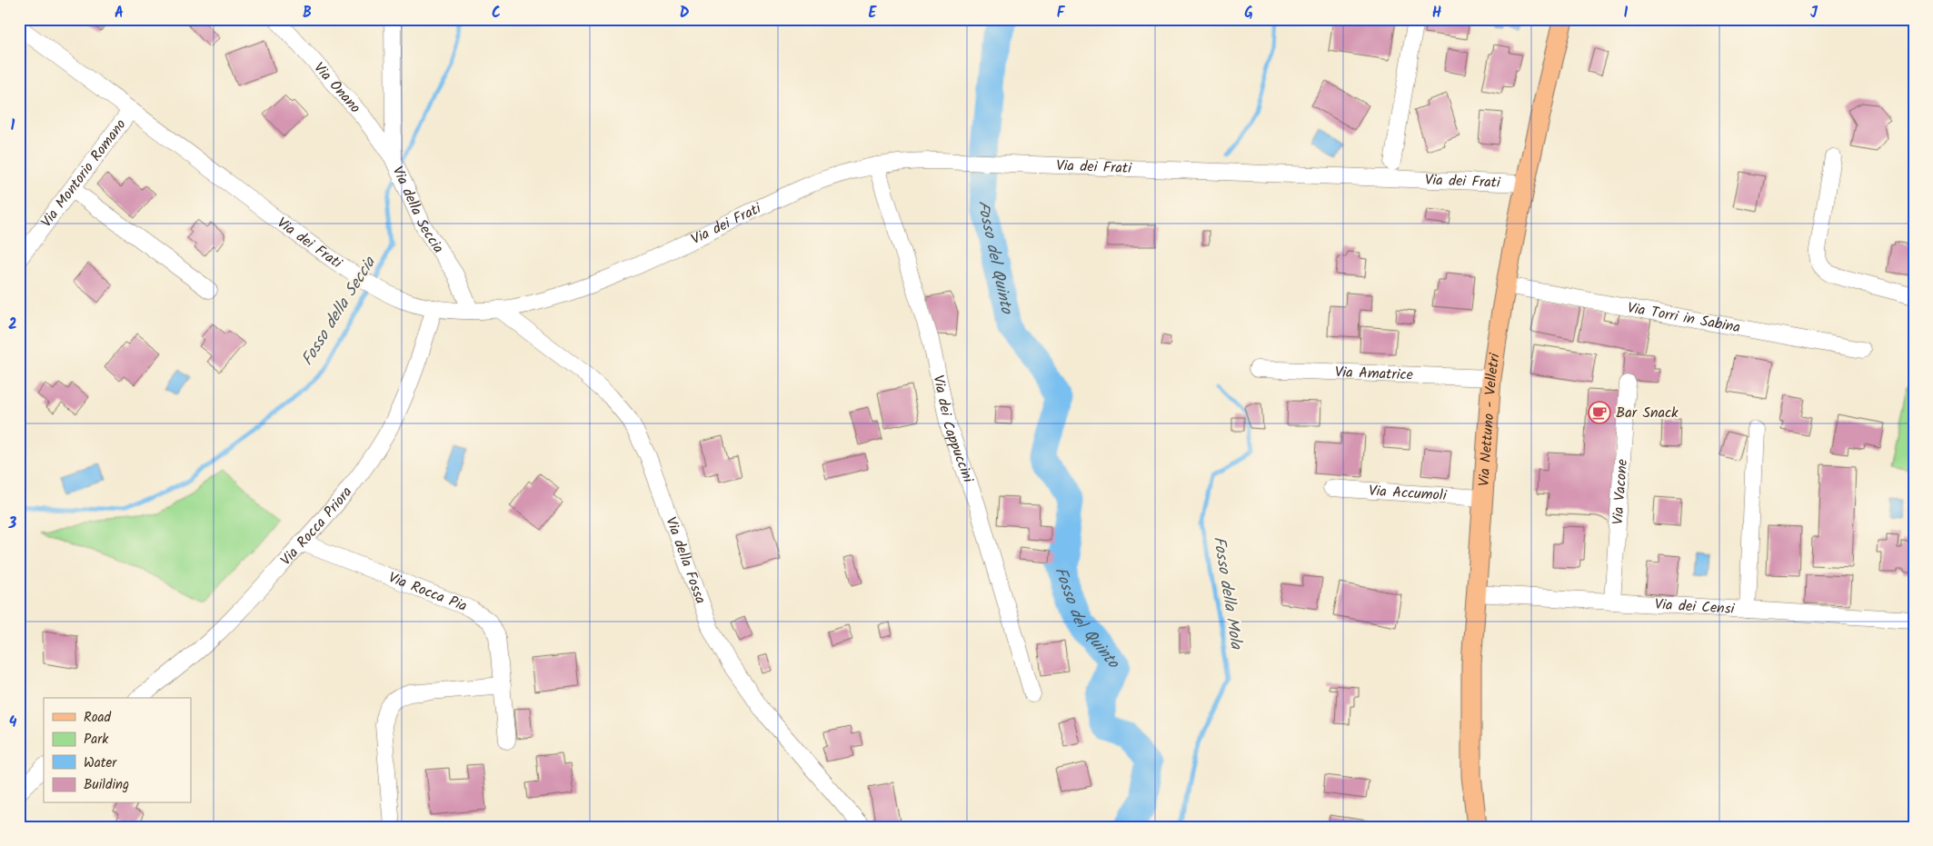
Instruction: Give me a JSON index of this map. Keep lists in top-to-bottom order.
{
  "streets": {
    "main road": ["Via Nettuno - Velletri"],
    "street": [
      "Via Onano",
      "Via dei Frati",
      "Via Montorio Romano",
      "Via della Seccia",
      "Via Torri in Sabina",
      "Via Amatrice",
      "Via dei Cappuccini",
      "Via Vacone",
      "Via Accumoli",
      "Via Rocca Priora",
      "Via della Fossa",
      "Via Rocca Pia",
      "Via dei Censi"
    ]
  },
  "crossings": [
    ["Via Onano", "Via della Seccia"],
    ["Via dei Frati", "Via Montorio Romano"],
    ["Via dei Frati", "Via della Seccia"],
    ["Via dei Frati", "Via Nettuno - Velletri"],
    ["Via dei Frati", "Via dei Cappuccini"],
    ["Via dei Frati", "Via Rocca Priora"],
    ["Via dei Frati", "Via della Fossa"],
    ["Via Torri in Sabina", "Via Nettuno - Velletri"],
    ["Via Amatrice", "Via Nettuno - Velletri"],
    ["Via Nettuno - Velletri", "Via Accumoli"],
    ["Via Nettuno - Velletri", "Via dei Censi"],
    ["Via Vacone", "Via dei Censi"],
    ["Via Rocca Priora", "Via Rocca Pia"]
  ],
  "water": ["Fosso del Quinto", "Fosso della Seccia", "Fosso della Mola"],
  "places": {
    "cafe": ["Bar Snack"]
  },
  "legend": [
    "Road",
    "Park",
    "Water",
    "Building"
  ],
  "grid": {
    "columns": [
      "A",
      "B",
      "C",
      "D",
      "E",
      "F",
      "G",
      "H",
      "I",
      "J"
    ],
    "rows": [
      "1",
      "2",
      "3",
      "4"
    ]
  }
}
